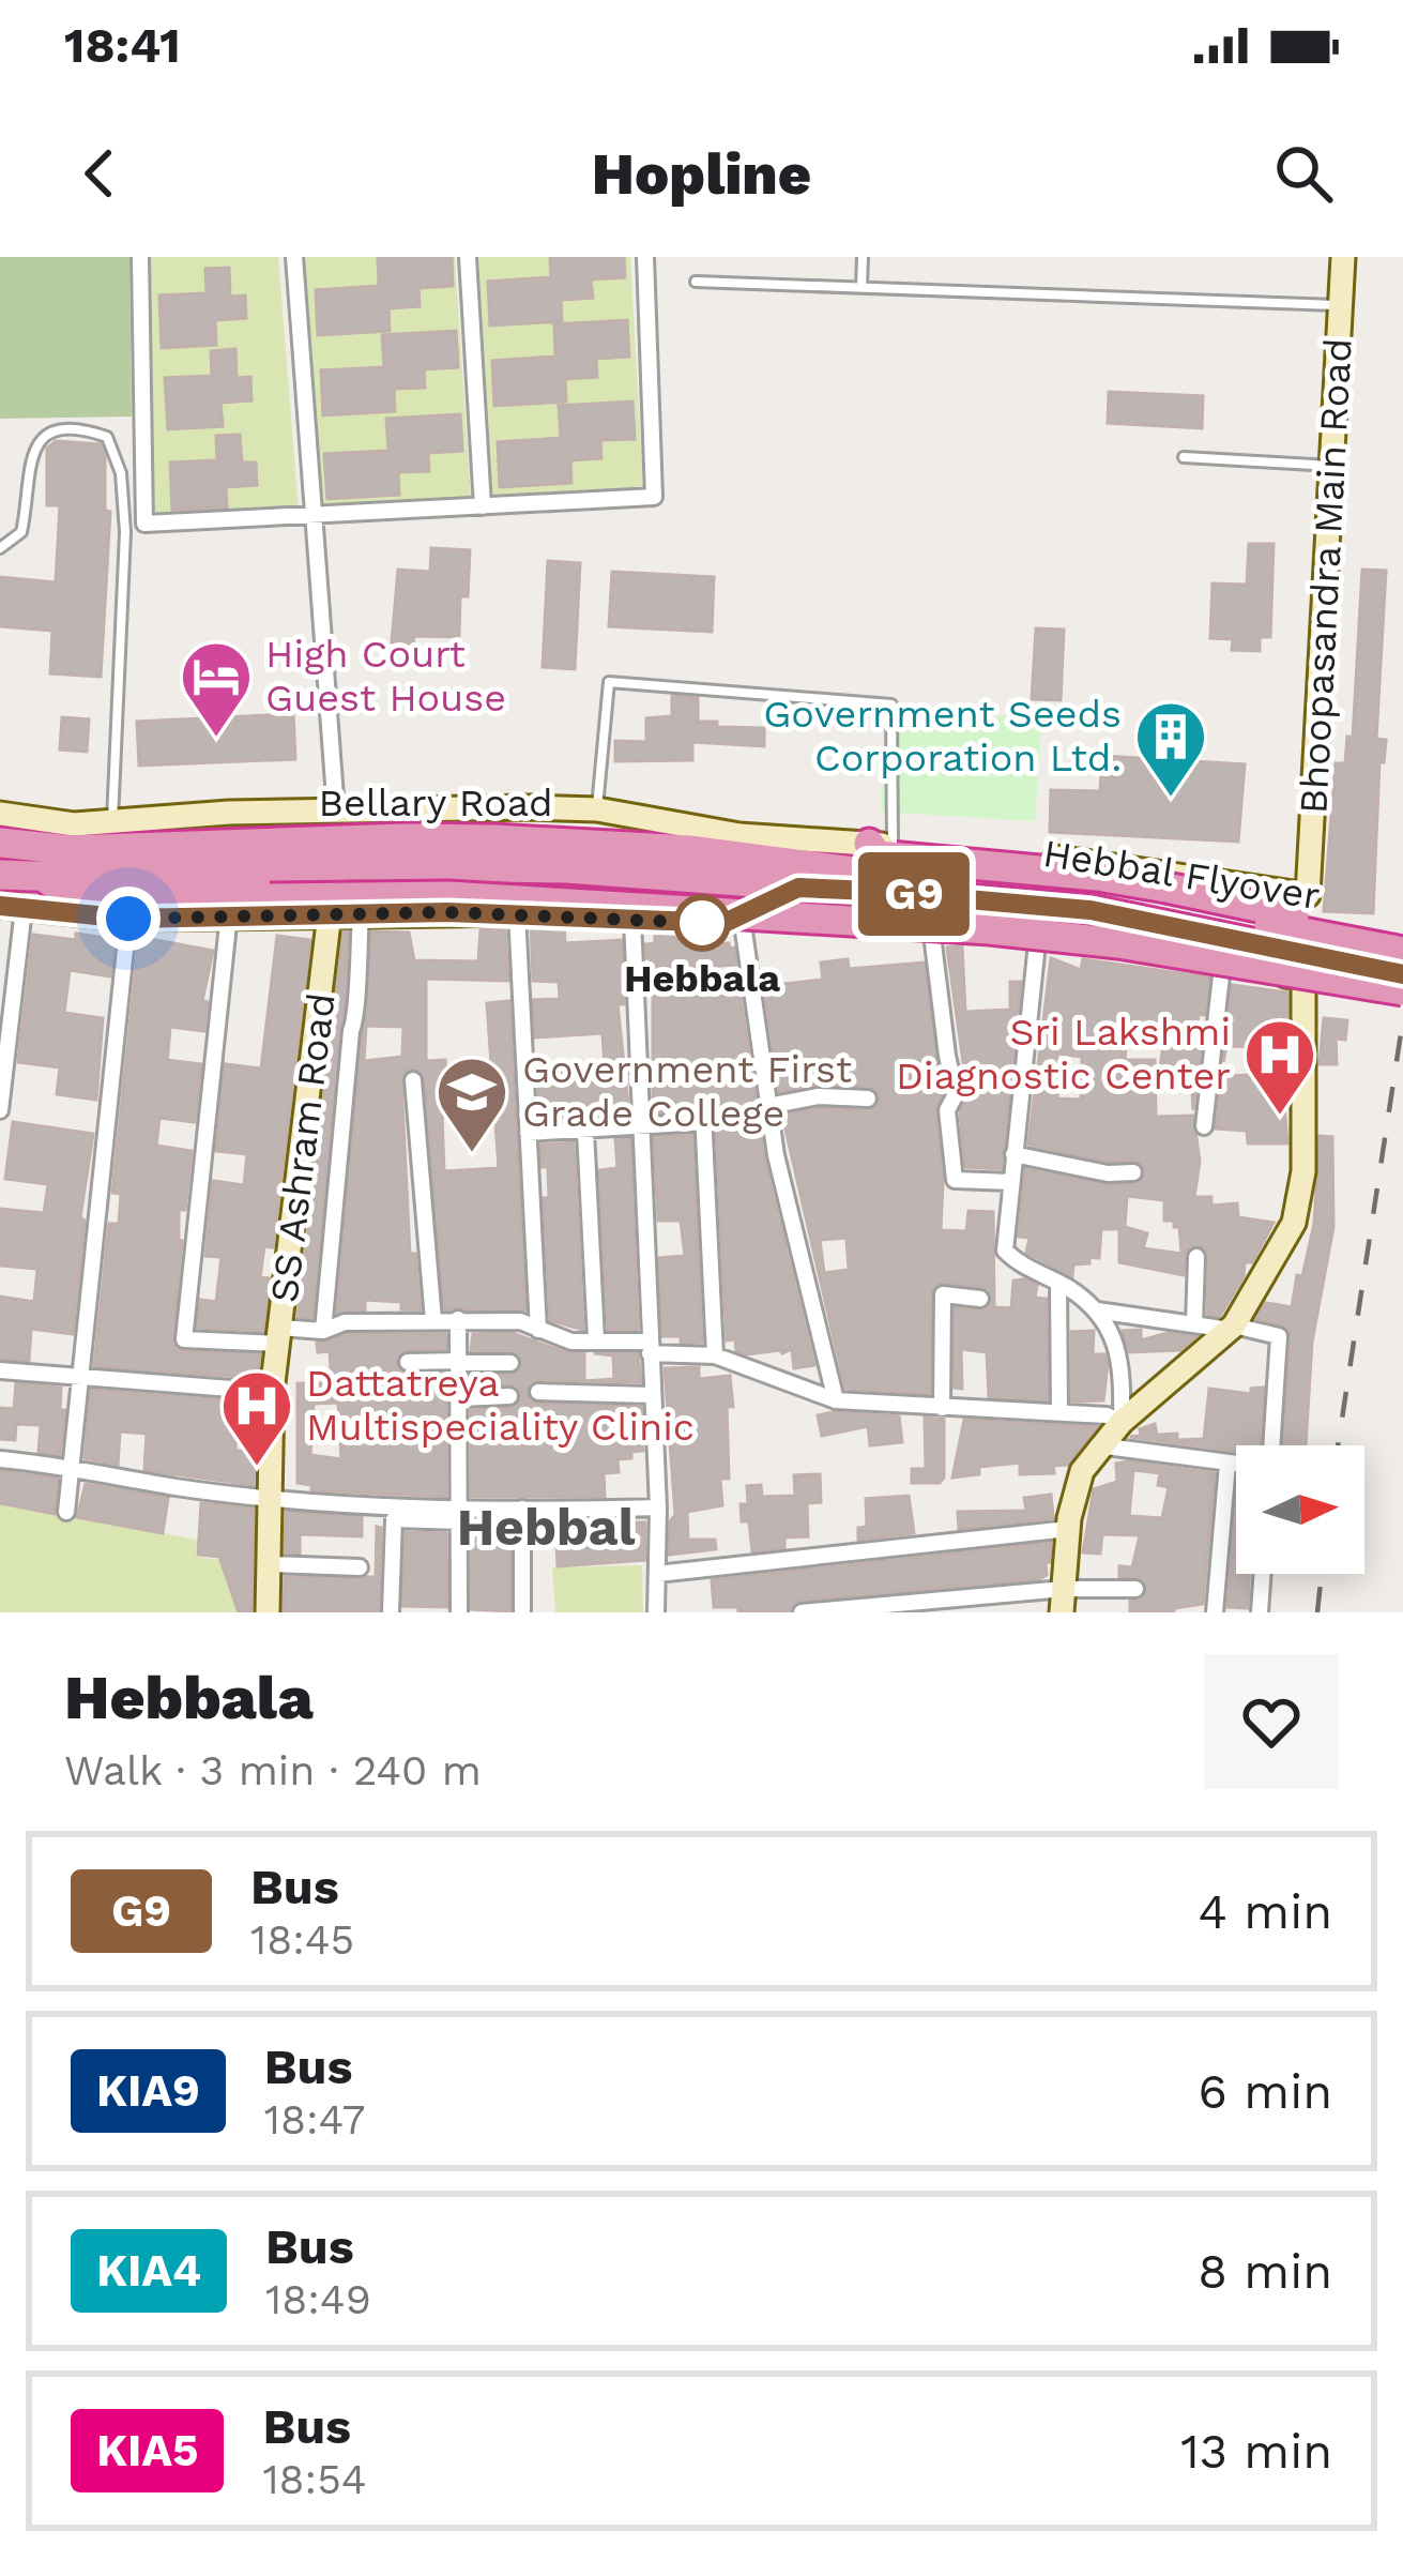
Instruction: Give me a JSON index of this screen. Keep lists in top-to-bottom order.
{
  "streets": {
    "highway": ["Bellary Road", "Hebbal Flyover"],
    "street": ["Bhoopasandra Main Road", "SS Ashram Road"]
  },
  "crossings": [
    ["Bhoopasandra Main Road", "Bellary Road"],
    ["Bellary Road", "Hebbal Flyover"]
  ],
  "districts": ["Hebbal"],
  "places": {
    "hotel": ["High Court Guest House"],
    "building": ["Government Seeds Corporation Ltd."],
    "other": ["Hebbala"],
    "hospital": ["Sri Lakshmi Diagnostic Center", "Dattatreya Multispeciality Clinic"],
    "school or university": ["Government First Grade College"]
  },
  "lines": ["bus line G9"],
  "north": "right",
  "page": {
    "status": "18:41",
    "header": "Hopline",
    "on_map": "G9",
    "heading": ["Hebbala", "Walk · 3 min · 240 m"],
    "list": [
      {
        "mark": "G9",
        "name": "Bus",
        "note": "18:45",
        "value": "4 min"
      },
      {
        "mark": "KIA9",
        "name": "Bus",
        "note": "18:47",
        "value": "6 min"
      },
      {
        "mark": "KIA4",
        "name": "Bus",
        "note": "18:49",
        "value": "8 min"
      },
      {
        "mark": "KIA5",
        "name": "Bus",
        "note": "18:54",
        "value": "13 min"
      }
    ]
  }
}
